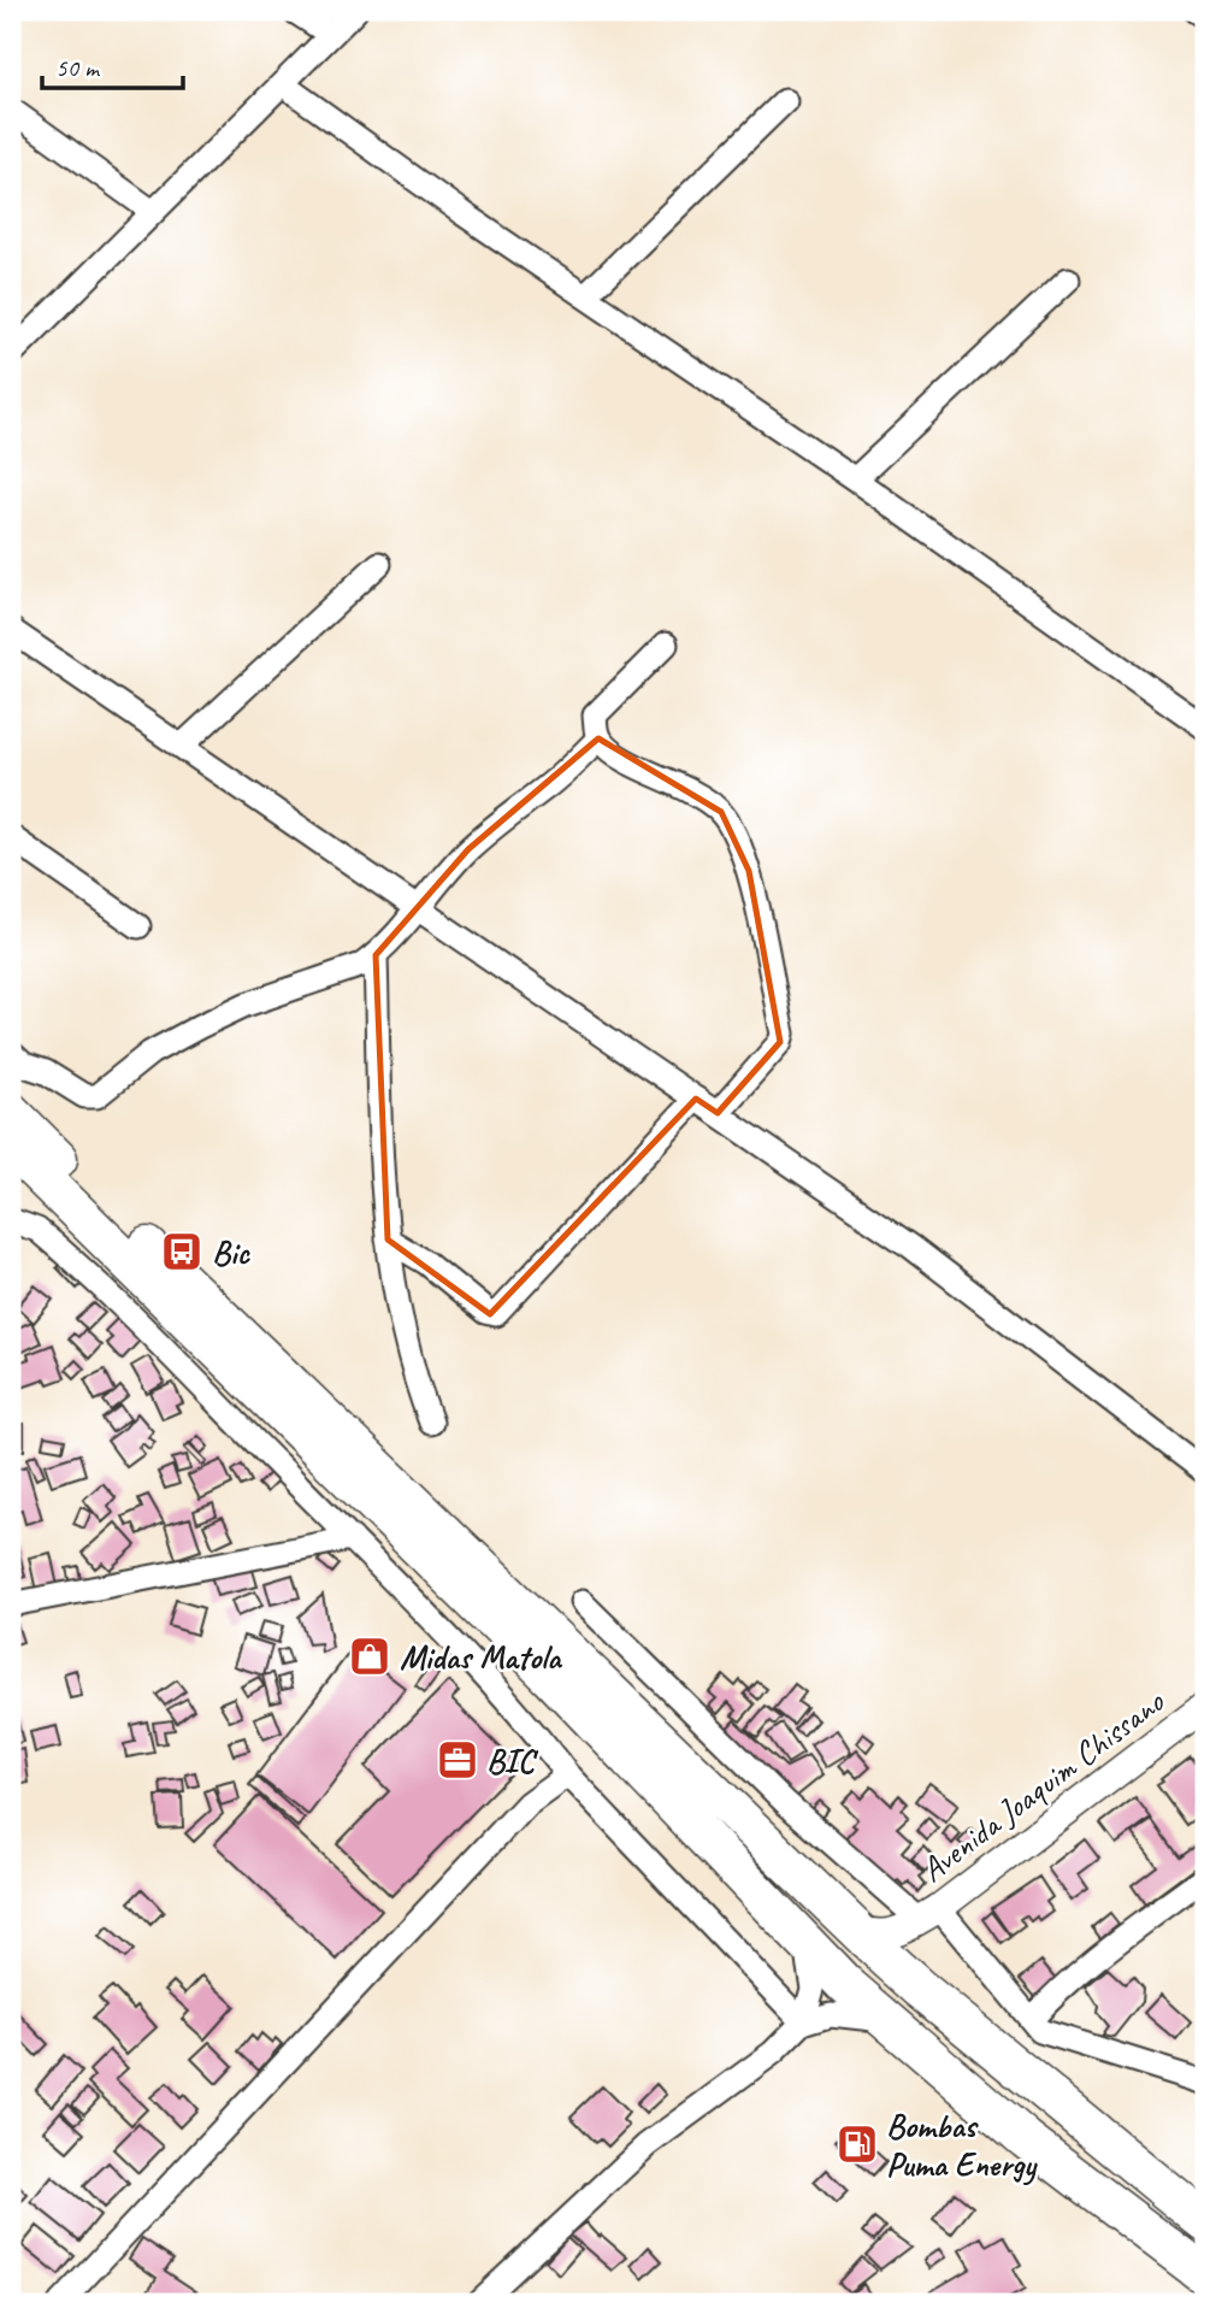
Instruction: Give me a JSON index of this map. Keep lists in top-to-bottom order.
{
  "streets": {
    "street": ["Avenida Joaquim Chissano"]
  },
  "places": {
    "bus stop": ["Bic"],
    "shop": ["Midas Matola"],
    "office": ["BIC"],
    "fuel station": ["Bombas Puma Energy"]
  },
  "scale_bar": "50 m"
}
